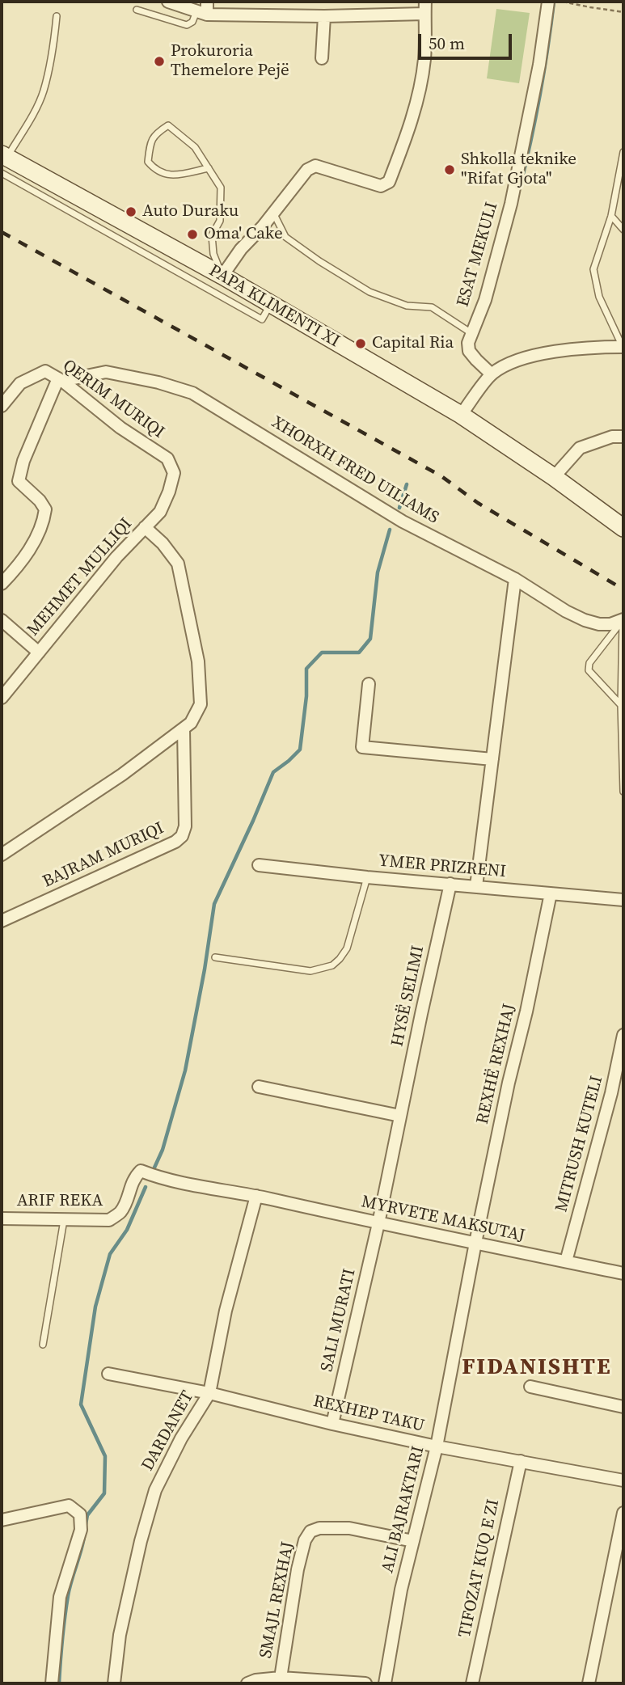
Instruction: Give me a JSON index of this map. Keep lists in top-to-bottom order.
{
  "streets": {
    "street": [
      "ESAT MEKULI",
      "PAPA KLIMENTI XI",
      "QERIM MURIQI",
      "XHORXH FRED UILIAMS",
      "MEHMET MULLIQI",
      "BAJRAM MURIQI",
      "YMER PRIZRENI",
      "HYSË SELIMI",
      "REXHË REXHAJ",
      "MITRUSH KUTELI",
      "ARIF REKA",
      "MYRVETE MAKSUTAJ",
      "SALI MURATI",
      "REXHEP TAKU",
      "DARDANET",
      "ALI BAJRAKTARI",
      "TIFOZAT KUQ E ZI",
      "SMAJL REXHAJ"
    ]
  },
  "crossings": [
    ["QERIM MURIQI", "XHORXH FRED UILIAMS"],
    ["QERIM MURIQI", "MEHMET MULLIQI"],
    ["YMER PRIZRENI", "HYSË SELIMI"],
    ["YMER PRIZRENI", "REXHË REXHAJ"],
    ["HYSË SELIMI", "MYRVETE MAKSUTAJ"],
    ["HYSË SELIMI", "SALI MURATI"],
    ["REXHË REXHAJ", "MYRVETE MAKSUTAJ"],
    ["REXHË REXHAJ", "ALI BAJRAKTARI"],
    ["MITRUSH KUTELI", "MYRVETE MAKSUTAJ"],
    ["ARIF REKA", "MYRVETE MAKSUTAJ"],
    ["ARIF REKA", "DARDANET"],
    ["MYRVETE MAKSUTAJ", "SALI MURATI"],
    ["MYRVETE MAKSUTAJ", "DARDANET"],
    ["MYRVETE MAKSUTAJ", "ALI BAJRAKTARI"],
    ["SALI MURATI", "REXHEP TAKU"],
    ["REXHEP TAKU", "DARDANET"],
    ["REXHEP TAKU", "ALI BAJRAKTARI"],
    ["REXHEP TAKU", "TIFOZAT KUQ E ZI"],
    ["ALI BAJRAKTARI", "SMAJL REXHAJ"]
  ],
  "districts": ["FIDANISHTE"],
  "places": [
    "Prokuroria Themelore Pejë",
    "Shkolla teknike \"Rifat Gjota\"",
    "Auto Duraku",
    "Oma' Cake",
    "Capital Ria"
  ],
  "scale_bar": "50 m"
}
